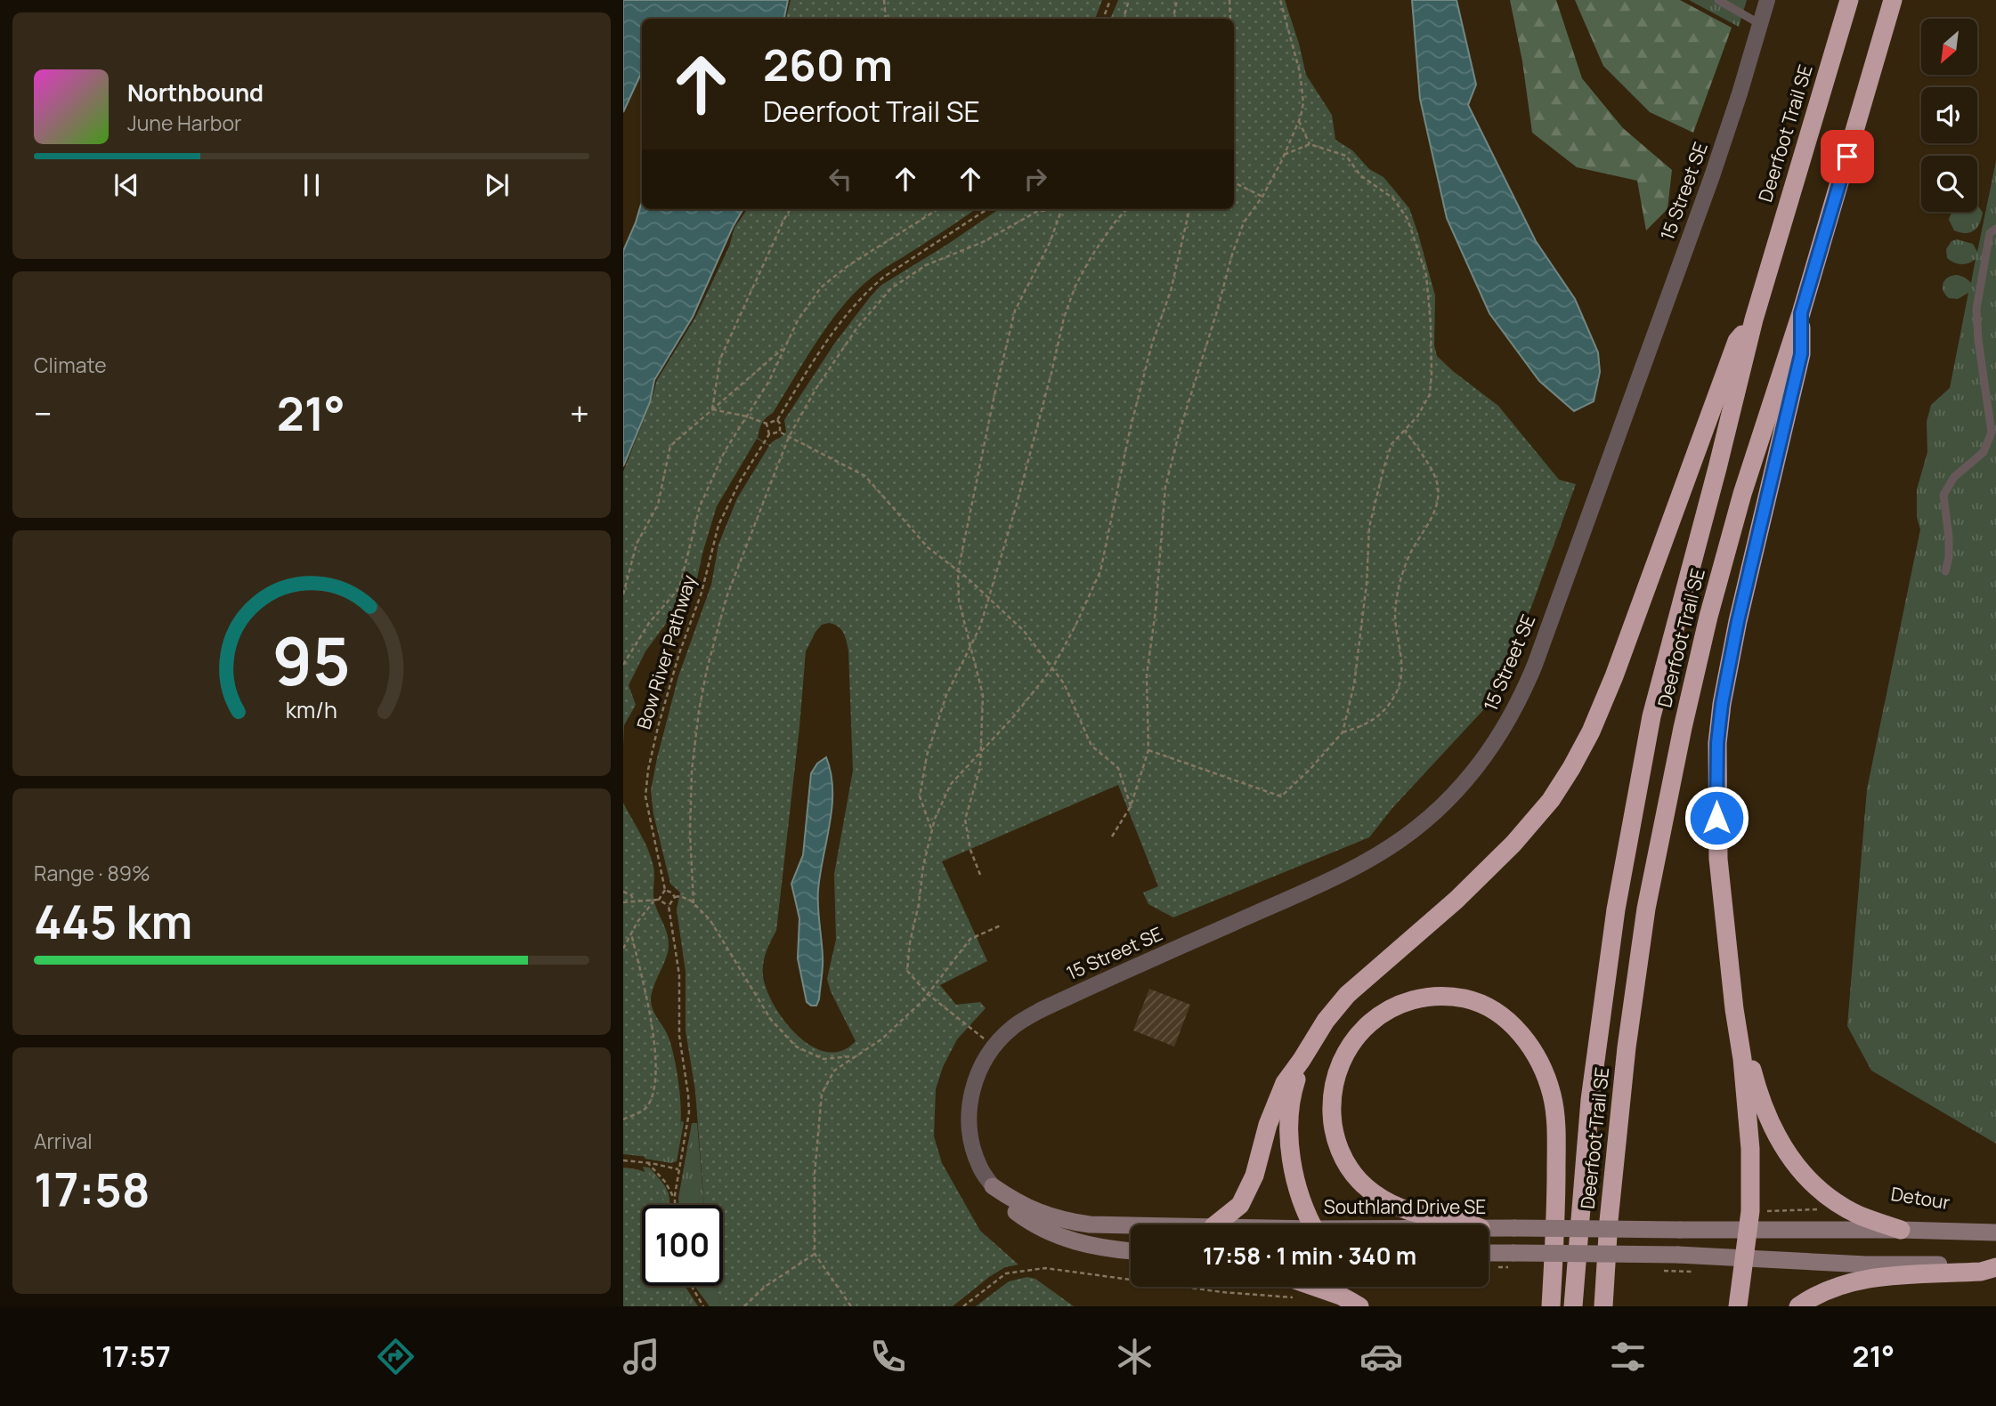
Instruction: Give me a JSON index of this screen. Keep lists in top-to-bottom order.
{
  "streets": {
    "highway": ["Deerfoot Trail SE"],
    "main road": ["Southland Drive SE"],
    "street": ["15 Street SE"],
    "path": ["Bow River Pathway"]
  },
  "crossings": [
    ["15 Street SE", "Southland Drive SE"]
  ],
  "north": "bottom left",
  "page": {
    "turn": ["260 m", "Deerfoot Trail SE"],
    "song": ["Northbound", "June Harbor"],
    "tile": [
      "Climate",
      ["Range · 89%", "445 km"],
      ["Arrival", "17:58"]
    ],
    "heat": ["−", "21°", "+"],
    "limit": "100",
    "trip": "17:58 · 1 min · 340 m",
    "tabs": ["17:57", "21°"],
    "gauge": ["95", "km/h"]
  }
}
